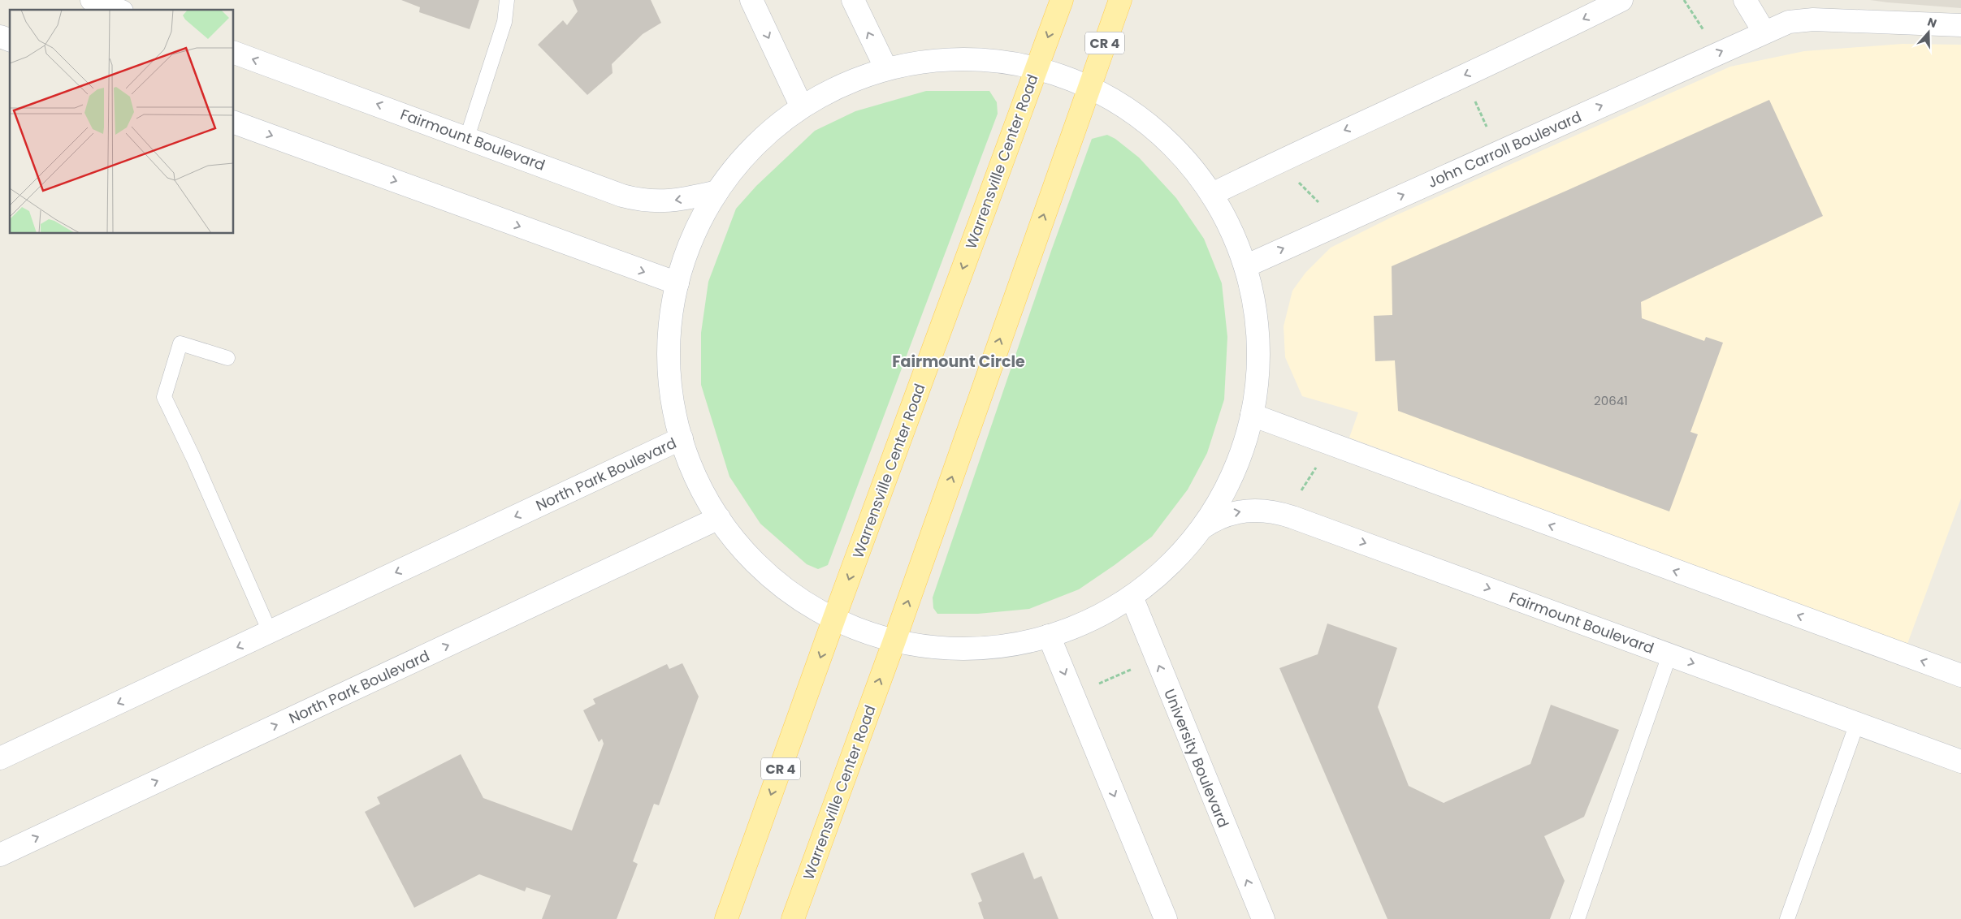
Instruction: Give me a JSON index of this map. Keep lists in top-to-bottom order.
{
  "streets": {
    "main road": [
      "CR 4",
      "Fairmount Boulevard",
      "John Carroll Boulevard",
      "Warrensville Center Road",
      "North Park Boulevard",
      "University Boulevard"
    ]
  },
  "districts": ["Fairmount Circle"],
  "house_numbers": ["20641"],
  "north": "top"
}
